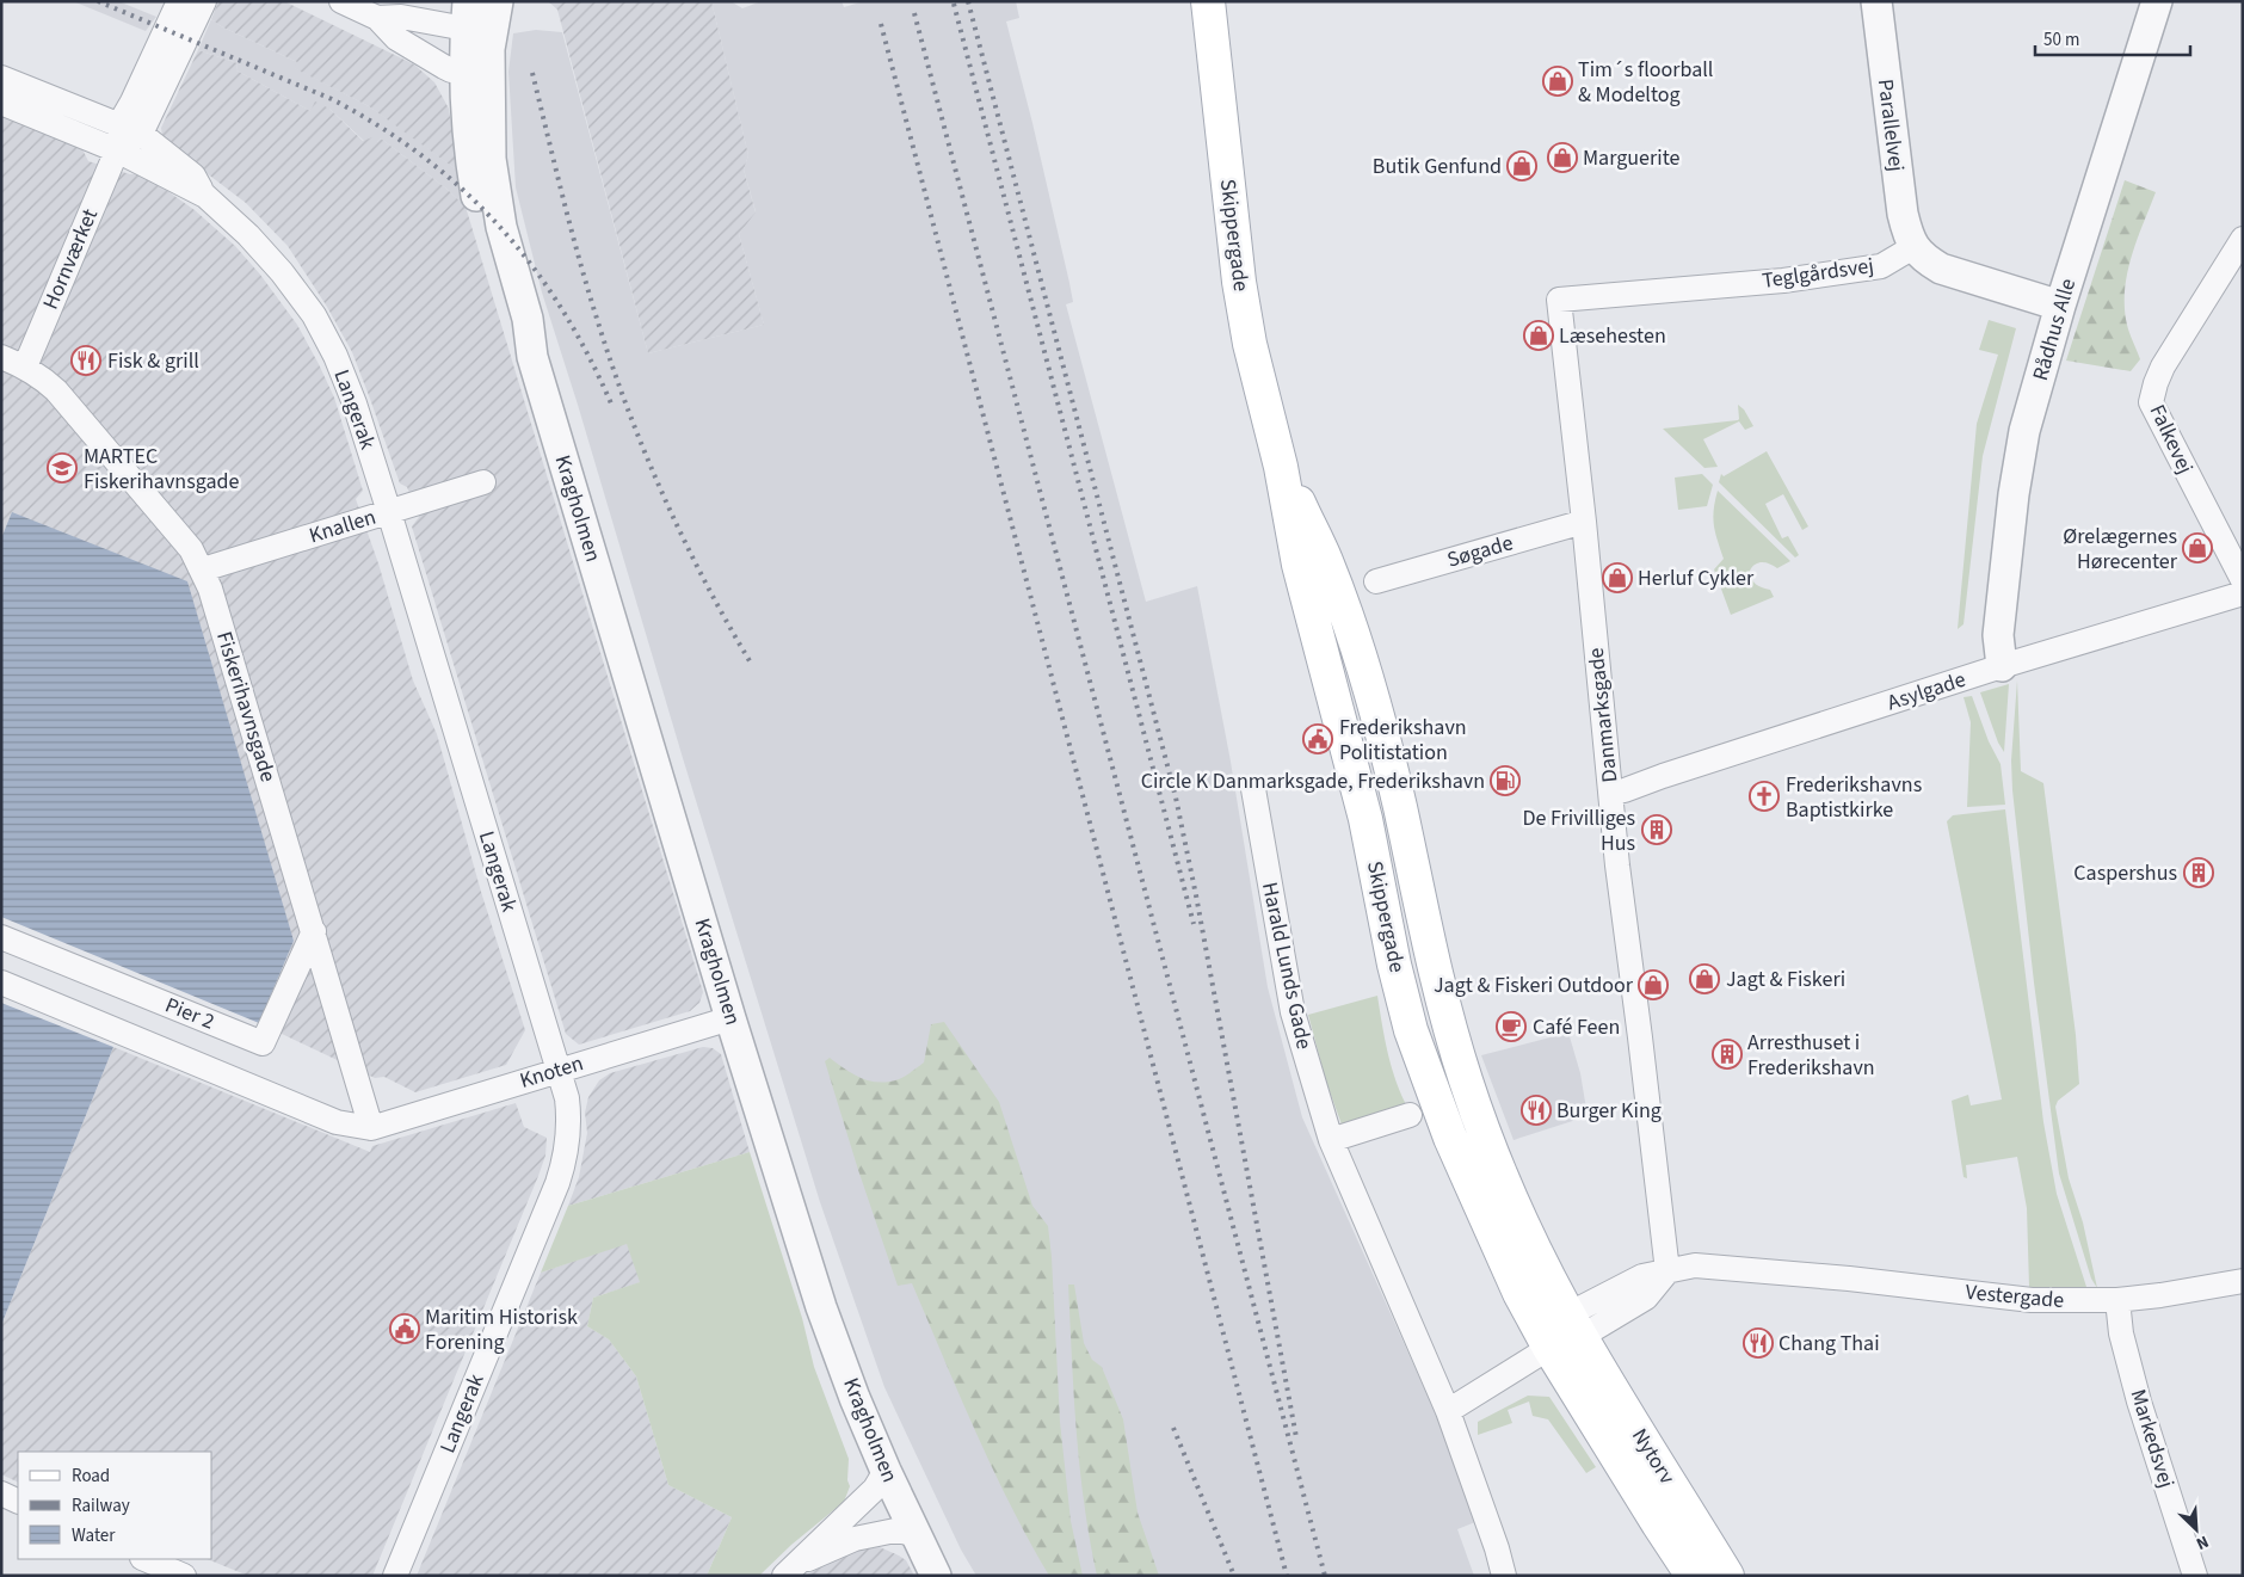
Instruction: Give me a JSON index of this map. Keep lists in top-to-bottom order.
{
  "streets": {
    "main road": ["Skippergade", "Nytorv"],
    "street": [
      "Parallelvej",
      "Hornværket",
      "Teglgårdsvej",
      "Rådhus Alle",
      "Langerak",
      "Falkevej",
      "Kragholmen",
      "Knallen",
      "Søgade",
      "Asylgade",
      "Fiskerihavnsgade",
      "Danmarksgade",
      "Harald Lunds Gade",
      "Pier 2",
      "Knoten",
      "Vestergade",
      "Markedsvej"
    ]
  },
  "crossings": [
    ["Parallelvej", "Teglgårdsvej"],
    ["Skippergade", "Nytorv"],
    ["Hornværket", "Langerak"],
    ["Hornværket", "Fiskerihavnsgade"],
    ["Teglgårdsvej", "Danmarksgade"],
    ["Rådhus Alle", "Asylgade"],
    ["Langerak", "Knallen"],
    ["Langerak", "Knoten"],
    ["Kragholmen", "Knoten"],
    ["Knallen", "Fiskerihavnsgade"],
    ["Søgade", "Danmarksgade"],
    ["Asylgade", "Danmarksgade"],
    ["Fiskerihavnsgade", "Pier 2"],
    ["Fiskerihavnsgade", "Knoten"],
    ["Danmarksgade", "Vestergade"],
    ["Pier 2", "Knoten"],
    ["Vestergade", "Markedsvej"]
  ],
  "places": {
    "shop": [
      "Tim´s floorball & Modeltog",
      "Marguerite",
      "Butik Genfund",
      "Læsehesten",
      "Ørelægernes Hørecenter",
      "Herluf Cykler",
      "Jagt & Fiskeri",
      "Jagt & Fiskeri Outdoor"
    ],
    "restaurant": ["Fisk & grill", "Burger King", "Chang Thai"],
    "school or university": ["MARTEC Fiskerihavnsgade"],
    "public building": ["Frederikshavn Politistation", "Maritim Historisk Forening"],
    "fuel station": ["Circle K Danmarksgade, Frederikshavn"],
    "church": ["Frederikshavns Baptistkirke"],
    "building": ["De Frivilliges Hus", "Caspershus", "Arresthuset i Frederikshavn"],
    "cafe": ["Café Feen"]
  },
  "legend": ["Road", "Railway", "Water"],
  "scale_bar": "50 m",
  "north": "bottom right"
}
